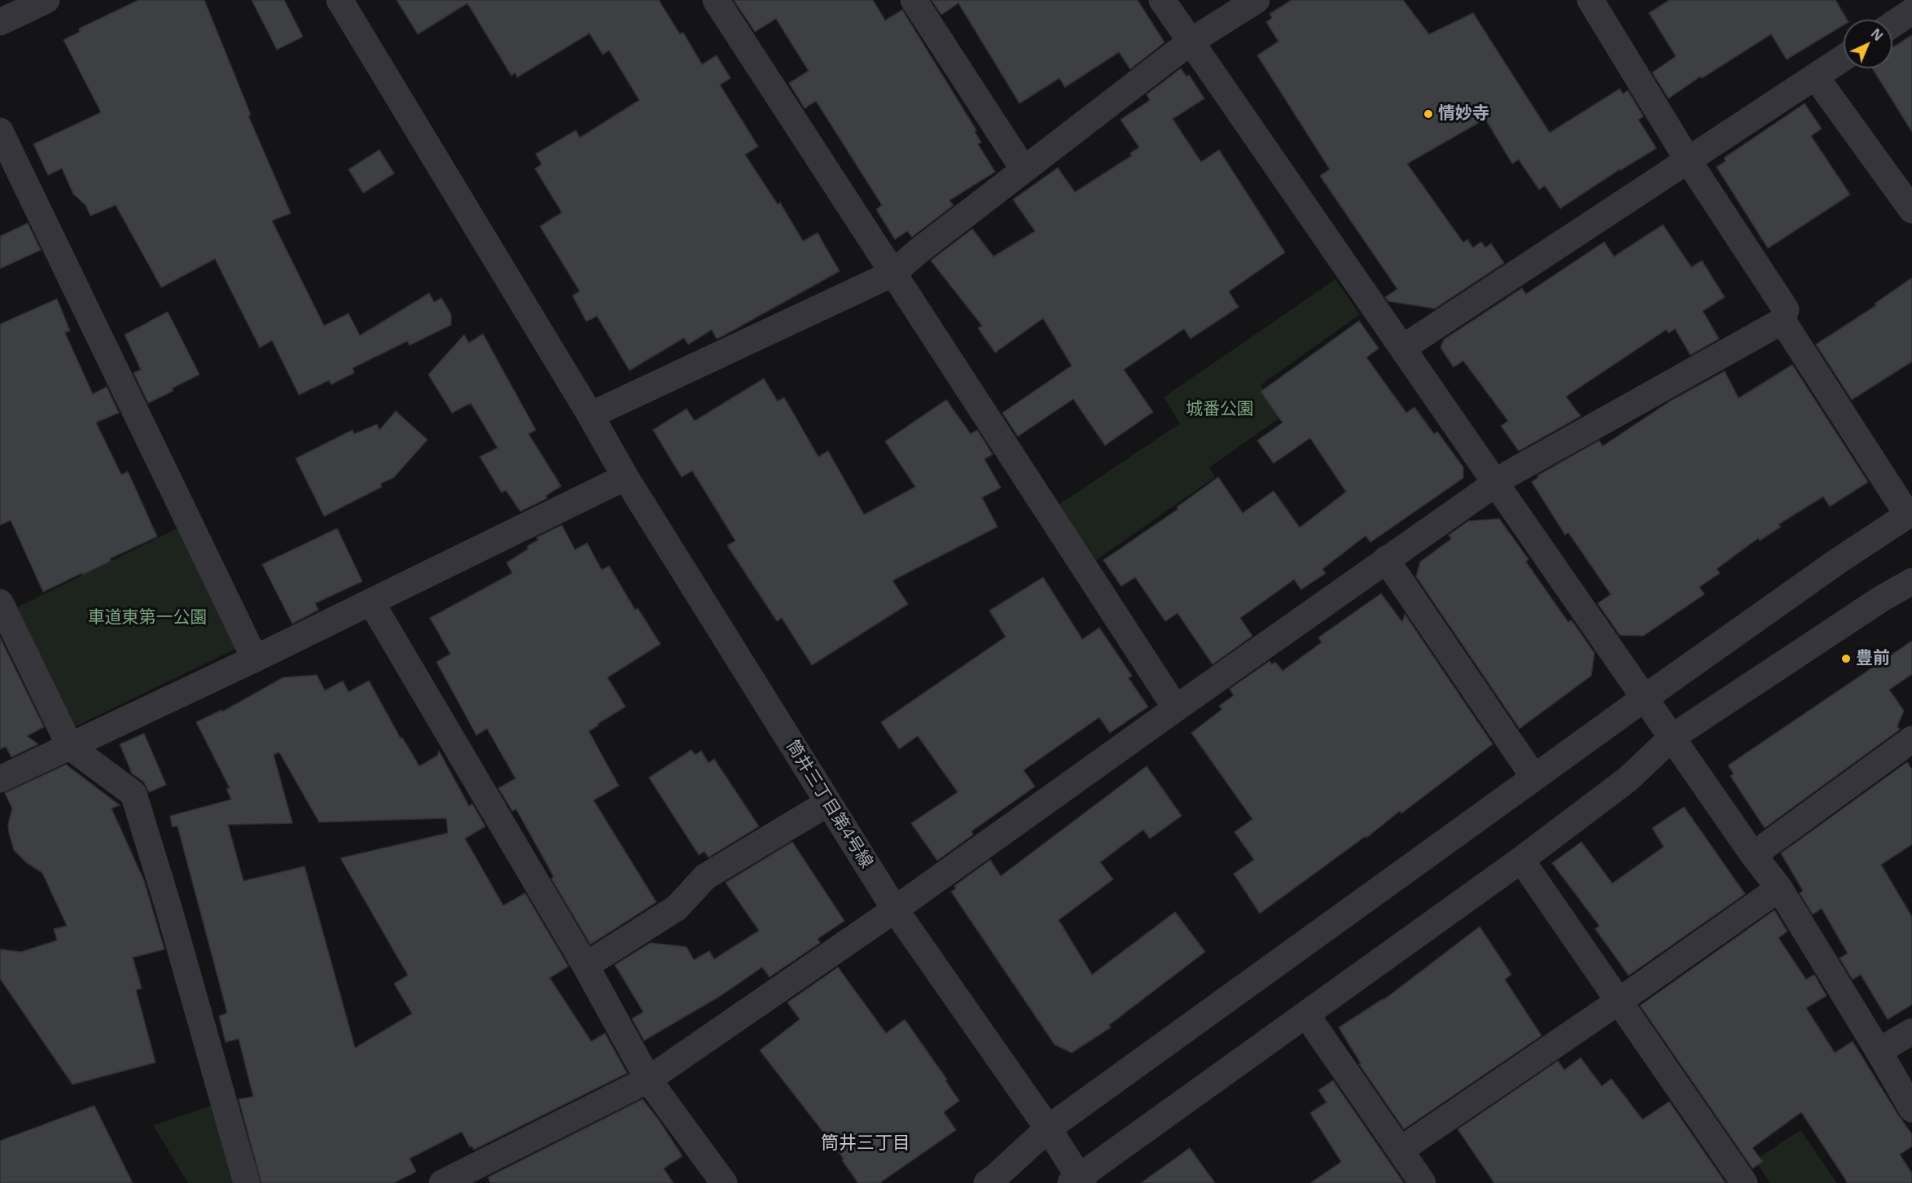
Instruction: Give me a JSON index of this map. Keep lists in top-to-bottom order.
{
  "streets": {
    "street": ["筒井三丁目第4号線"]
  },
  "districts": ["筒井三丁目"],
  "parks": ["城番公園", "車道東第一公園"],
  "places": ["情妙寺", "豊前"],
  "north": "top right"
}
